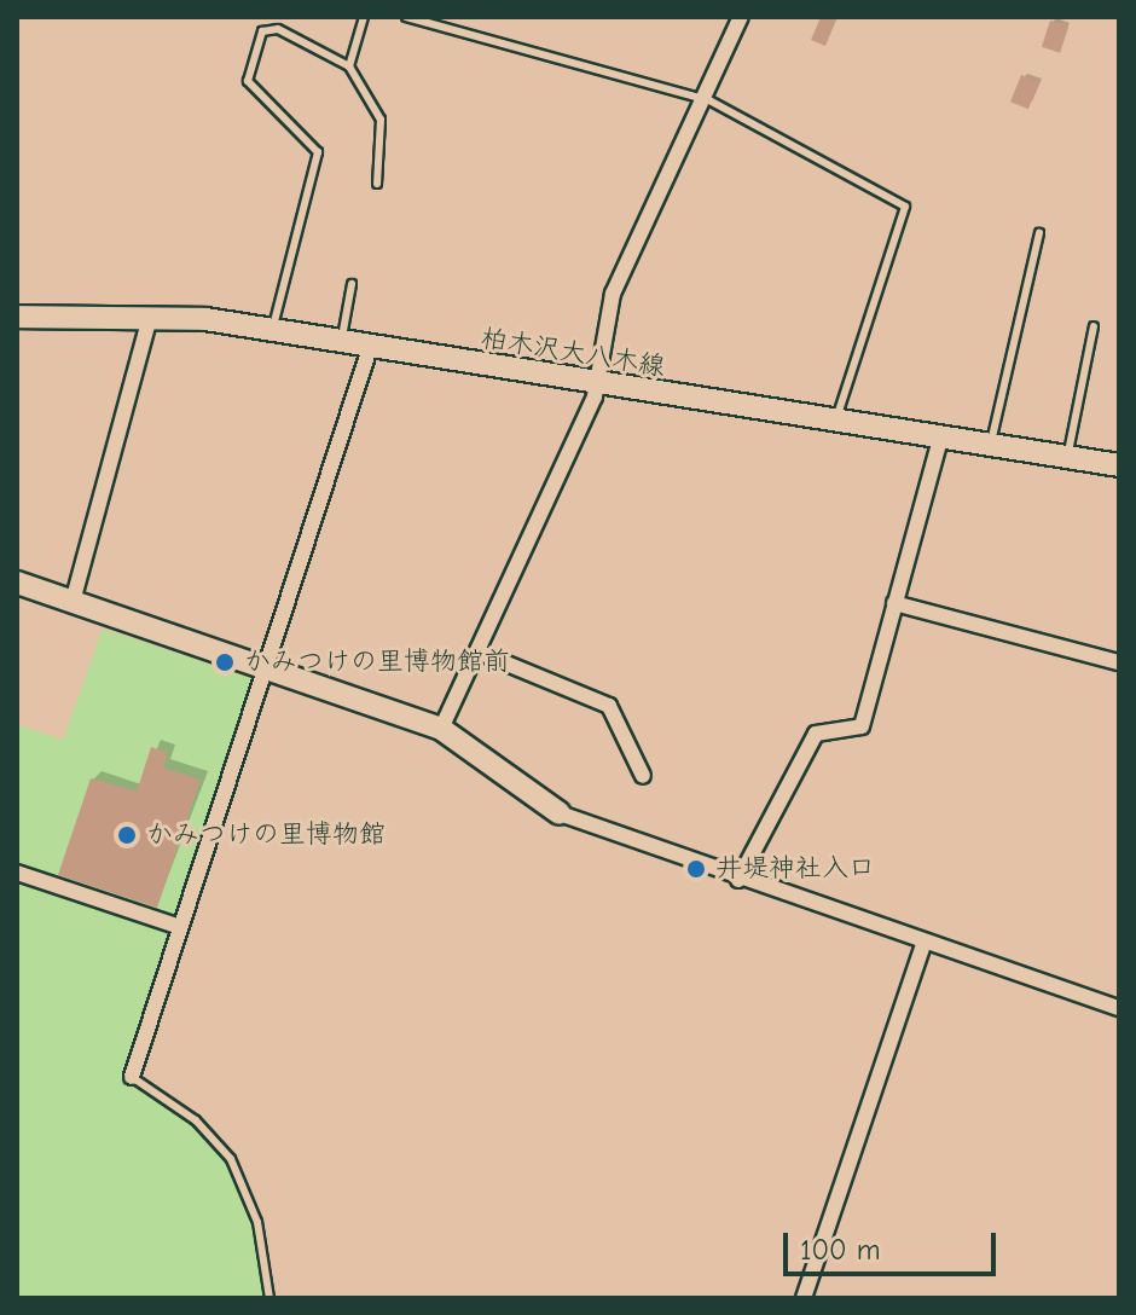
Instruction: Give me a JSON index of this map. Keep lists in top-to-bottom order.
{
  "streets": {
    "main road": ["柏木沢大八木線"]
  },
  "places": ["かみつけの里博物館前", "かみつけの里博物館", "井堤神社入口"],
  "scale_bar": "100 m"
}
